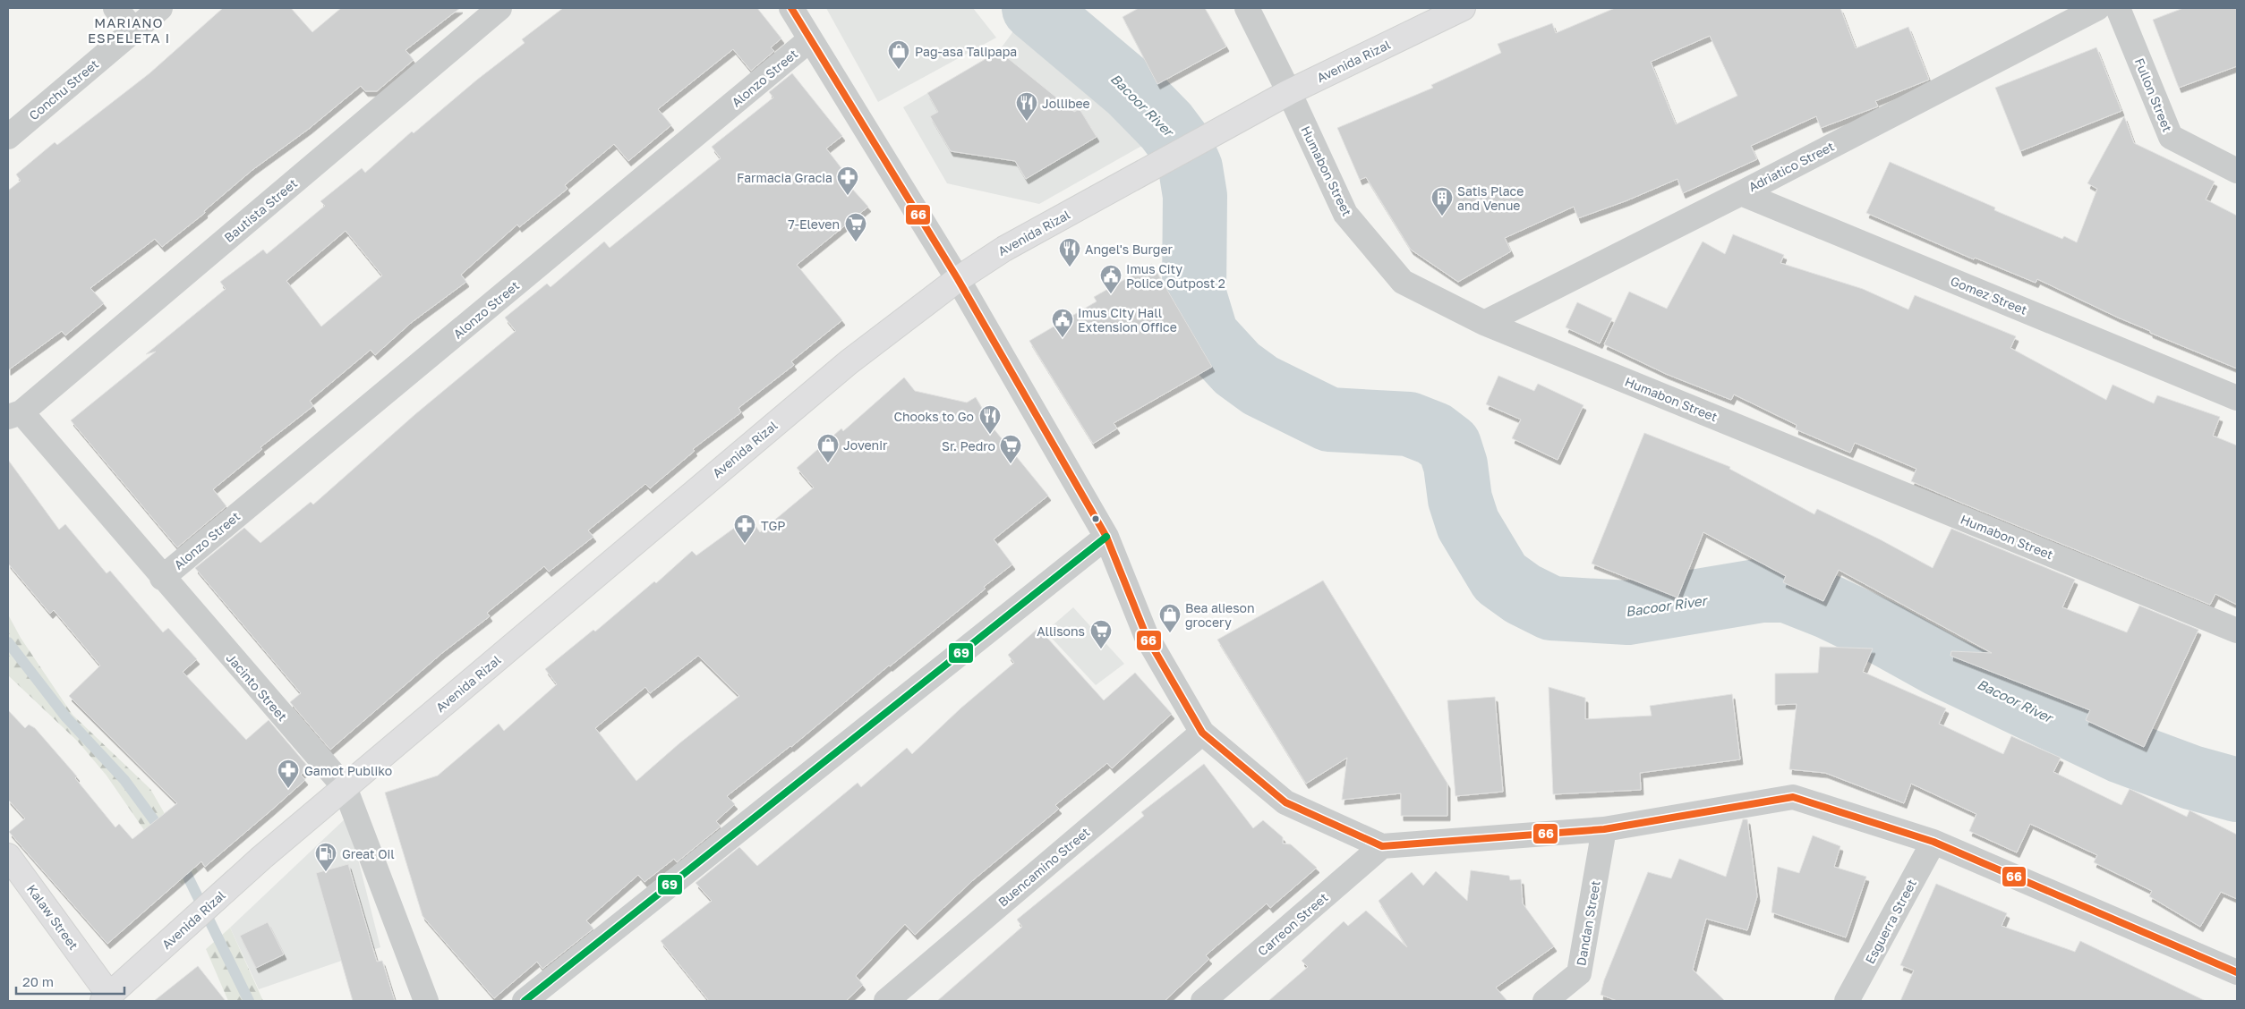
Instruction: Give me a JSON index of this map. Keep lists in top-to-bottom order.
{
  "streets": {
    "main road": ["Avenida Rizal", "Kalaw Street"],
    "street": [
      "Alonzo Street",
      "Conchu Street",
      "Fullon Street",
      "Adriatico Street",
      "Humabon Street",
      "Bautista Street",
      "Gomez Street",
      "Jacinto Street",
      "Buencamino Street",
      "Esguerra Street",
      "Dandan Street",
      "Carreon Street"
    ]
  },
  "crossings": [
    ["Avenida Rizal", "Humabon Street"],
    ["Avenida Rizal", "Jacinto Street"],
    ["Avenida Rizal", "Kalaw Street"],
    ["Alonzo Street", "Jacinto Street"],
    ["Adriatico Street", "Humabon Street"],
    ["Adriatico Street", "Gomez Street"],
    ["Bautista Street", "Jacinto Street"]
  ],
  "districts": ["MARIANO ESPELETA I"],
  "water": ["Bacoor River"],
  "places": {
    "shop": ["Pag-asa Talipapa", "Jovenir", "Bea alieson grocery"],
    "restaurant": ["Jollibee", "Angel's Burger", "Chooks to Go"],
    "pharmacy": ["Farmacia Gracia", "TGP", "Gamot Publiko"],
    "building": ["Satis Place and Venue"],
    "supermarket": ["7-Eleven", "Sr. Pedro", "Allisons"],
    "public building": ["Imus City Police Outpost 2", "Imus City Hall Extension Office"],
    "fuel station": ["Great Oil"]
  },
  "lines": ["transit line 66", "transit line 69"],
  "scale_bar": "20 m"
}
